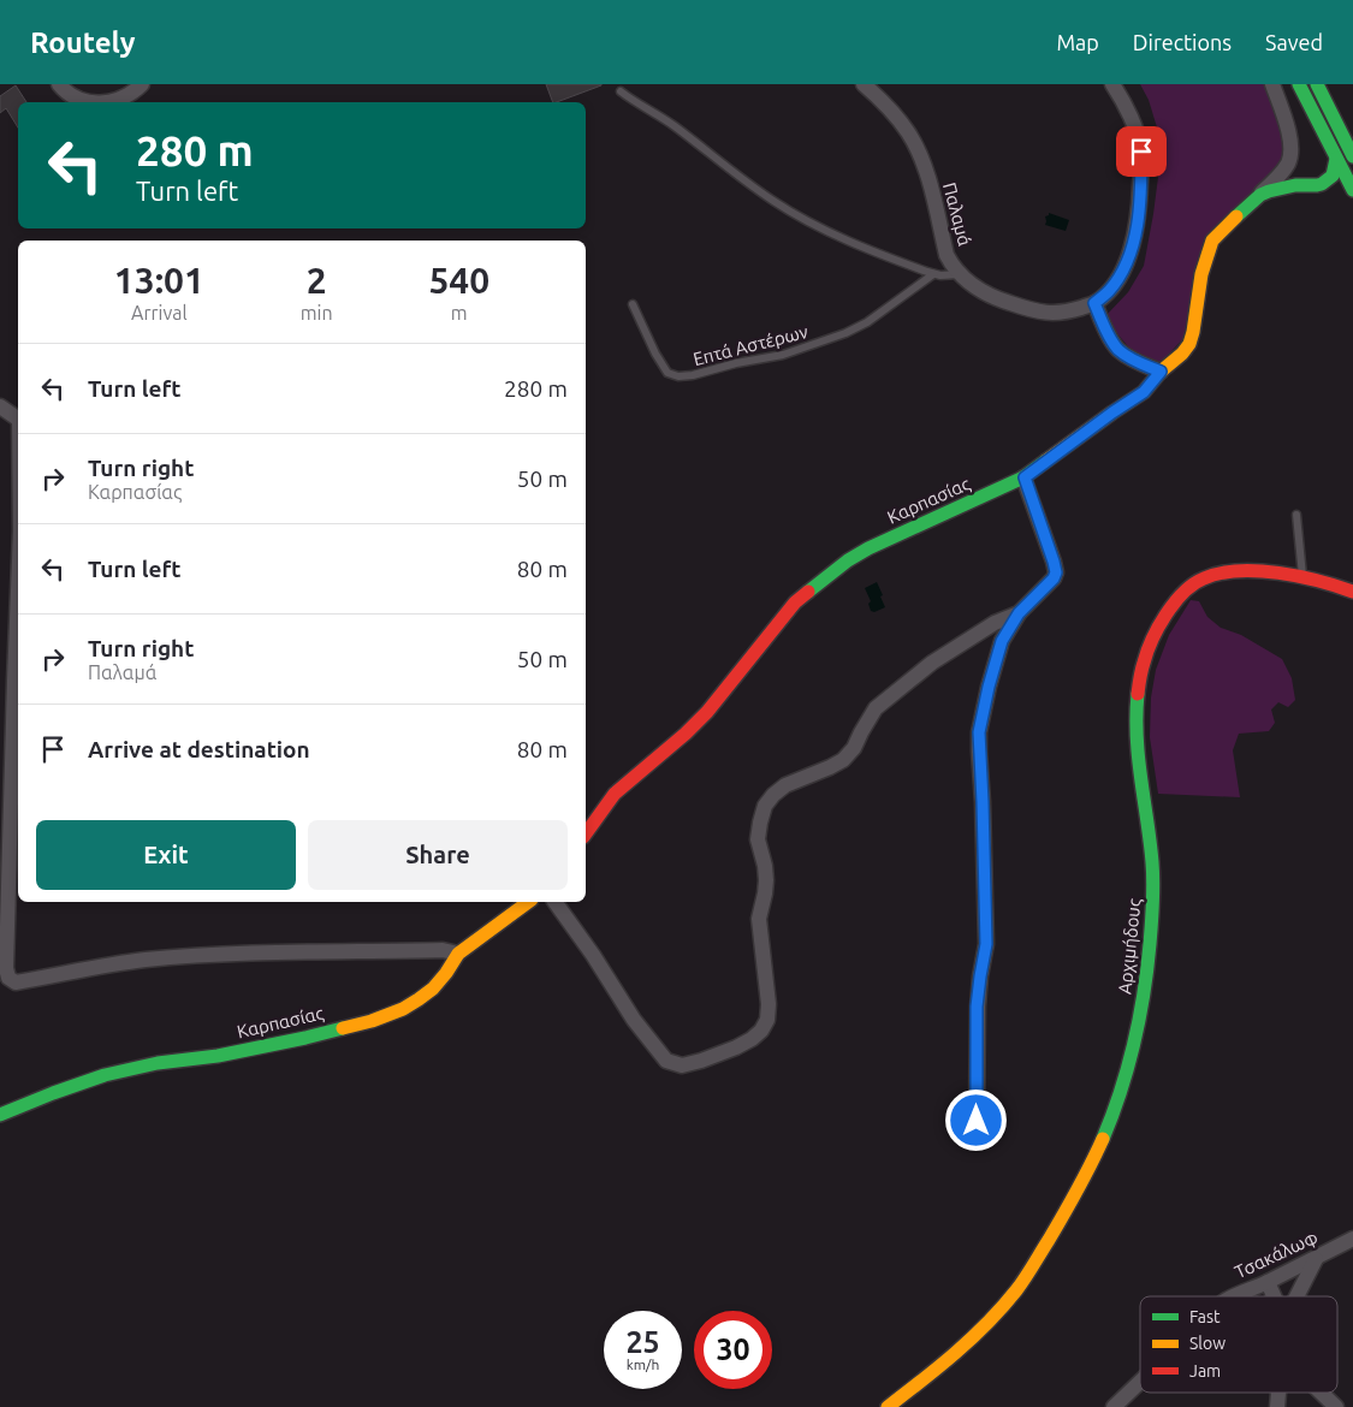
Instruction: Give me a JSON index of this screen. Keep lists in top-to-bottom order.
{
  "streets": {
    "street": [
      "Παλαμά",
      "Καρπασίας",
      "Αρχιμήδους",
      "Τσακάλωφ"
    ],
    "lane": ["Επτά Αστέρων"]
  },
  "legend": ["Fast", "Slow", "Jam"],
  "page": {
    "header": "Routely",
    "nav": ["Map", "Directions", "Saved"],
    "turn": ["280 m", "Turn left"],
    "eta": [
      "13:01",
      "Arrival",
      "2",
      "min",
      "540",
      "m"
    ],
    "list": [
      {
        "name": "Turn left",
        "value": "280 m"
      },
      {
        "name": "Turn right",
        "note": "Καρπασίας",
        "value": "50 m"
      },
      {
        "name": "Turn left",
        "value": "80 m"
      },
      {
        "name": "Turn right",
        "note": "Παλαμά",
        "value": "50 m"
      },
      {
        "name": "Arrive at destination",
        "value": "80 m"
      }
    ],
    "buttons": ["Exit", "Share"],
    "speed": "25 km/h",
    "limit": "30"
  }
}
